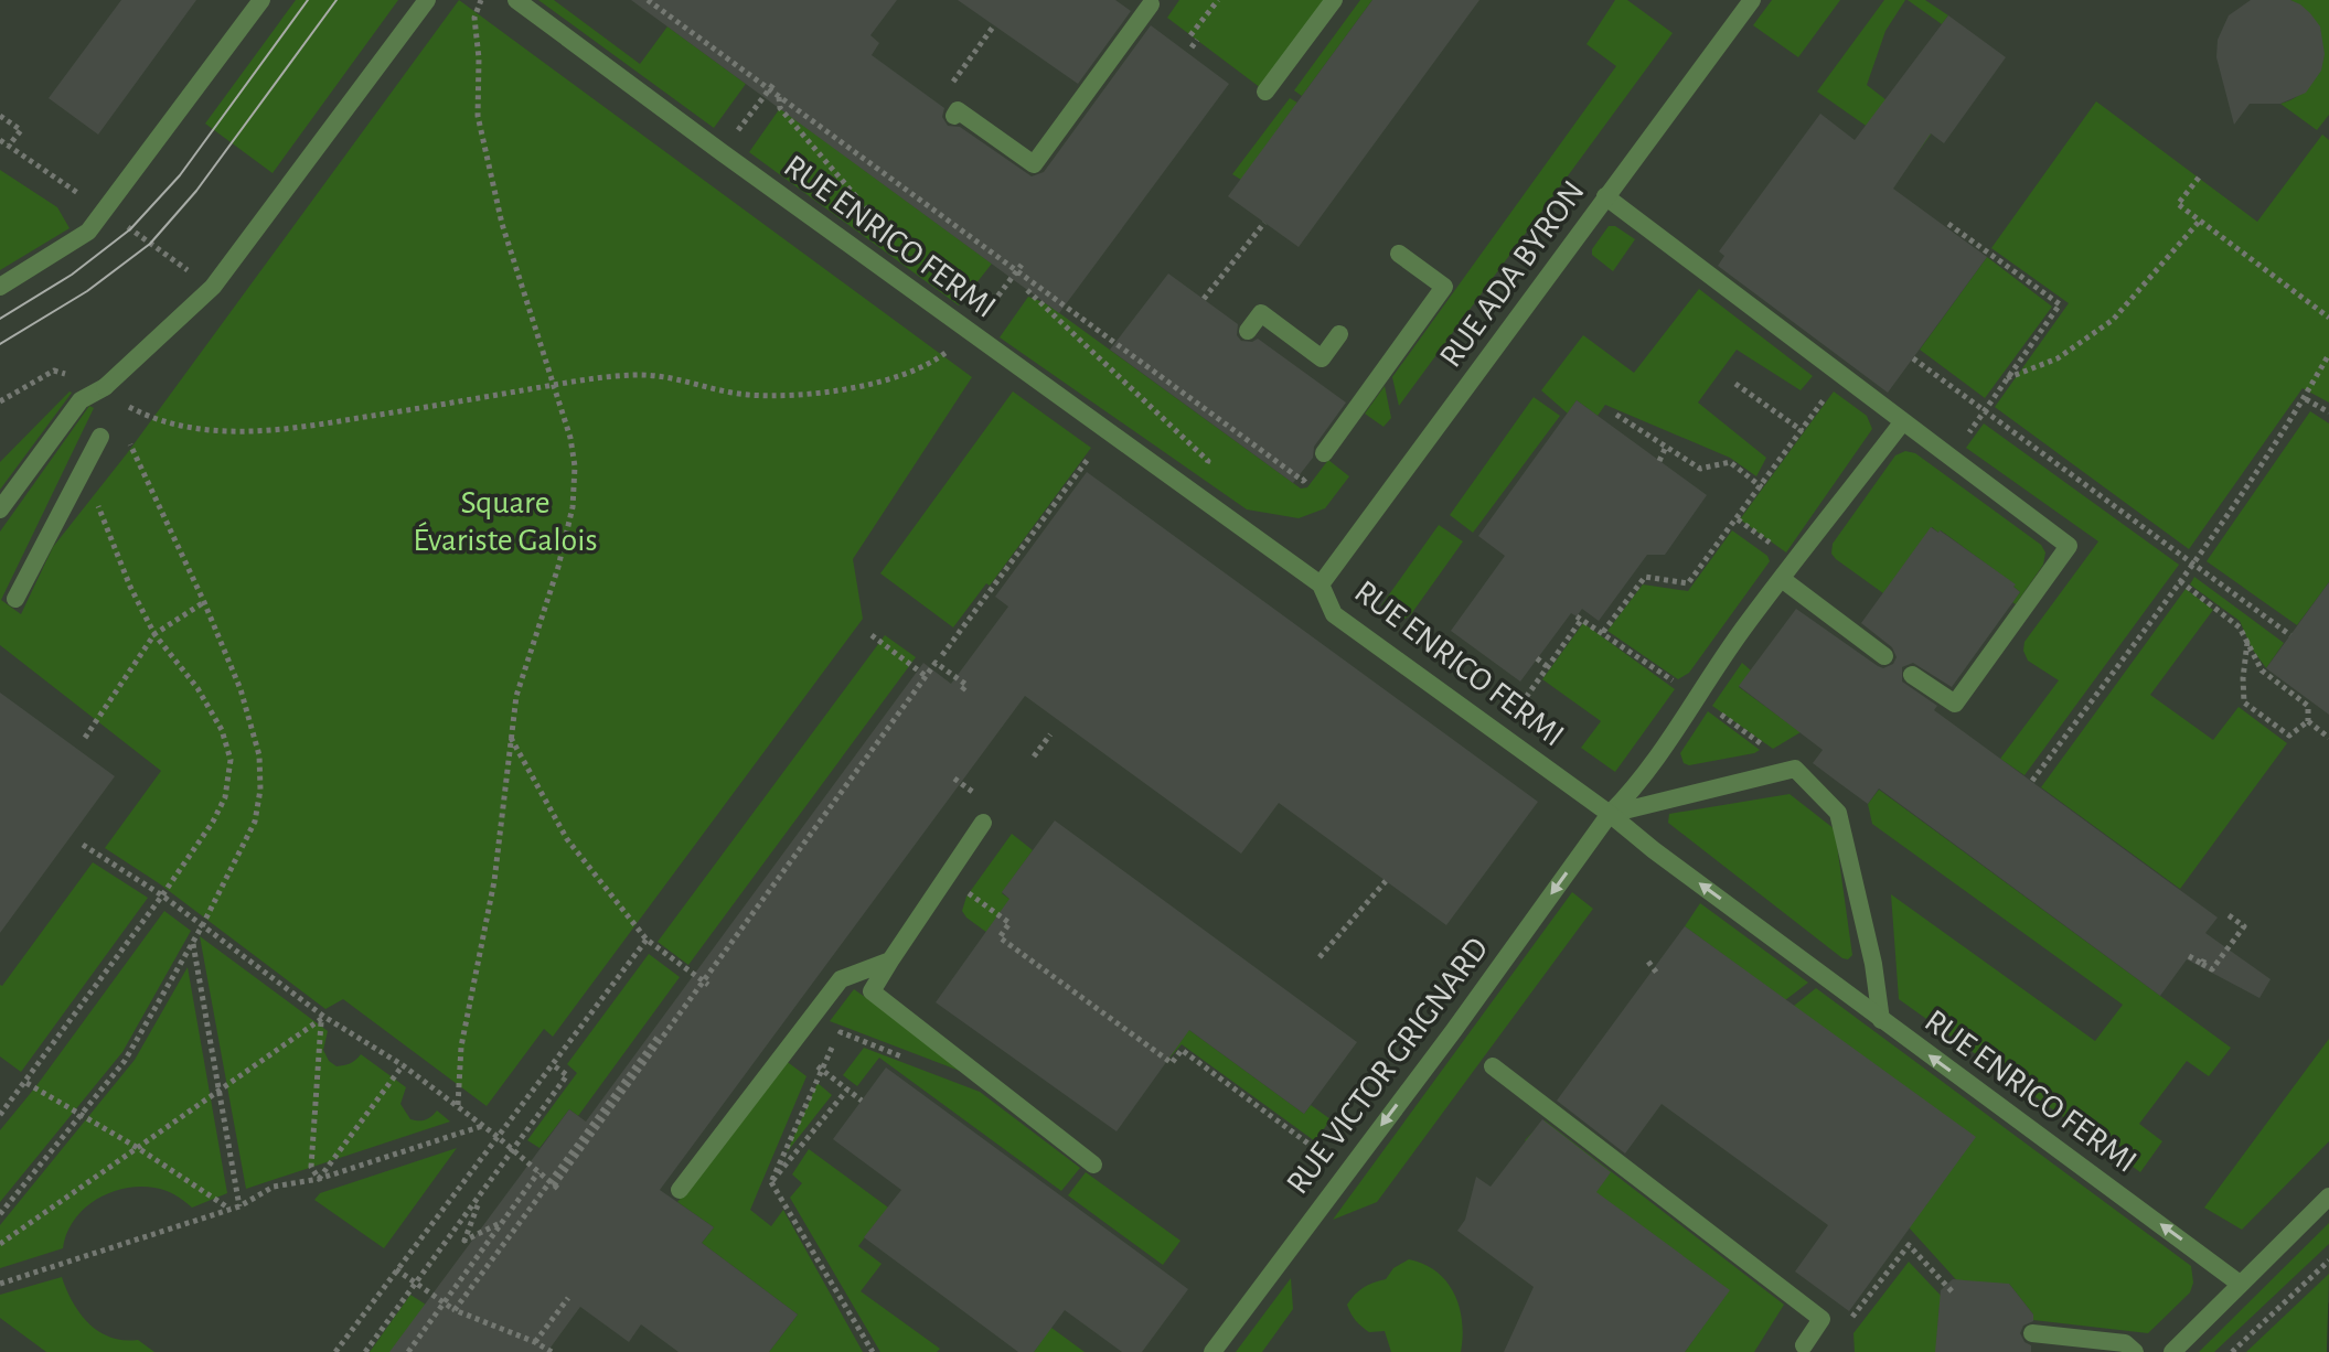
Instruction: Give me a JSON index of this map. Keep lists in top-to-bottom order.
{
  "streets": {
    "street": ["RUE ENRICO FERMI", "RUE ADA BYRON", "RUE VICTOR GRIGNARD"]
  },
  "crossings": [
    ["RUE ENRICO FERMI", "RUE ADA BYRON"],
    ["RUE ENRICO FERMI", "RUE VICTOR GRIGNARD"]
  ],
  "one_way": ["RUE ENRICO FERMI", "RUE VICTOR GRIGNARD"],
  "parks": ["Square Évariste Galois"]
}
